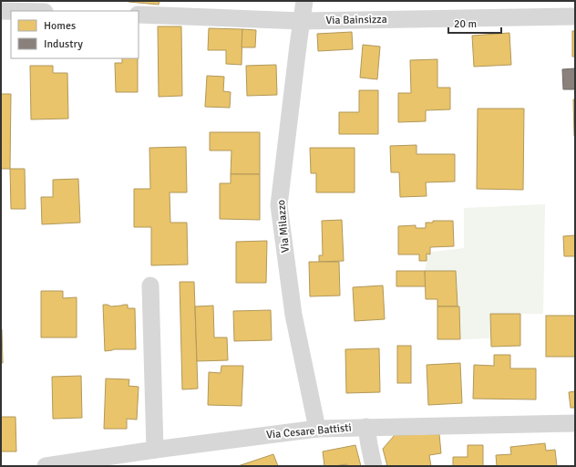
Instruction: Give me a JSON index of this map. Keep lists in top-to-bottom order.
{
  "streets": {
    "street": ["Via Bainsizza", "Via Milazzo", "Via Cesare Battisti"]
  },
  "crossings": [
    ["Via Bainsizza", "Via Milazzo"],
    ["Via Milazzo", "Via Cesare Battisti"]
  ],
  "legend": ["Homes", "Industry"],
  "scale_bar": "20 m"
}
